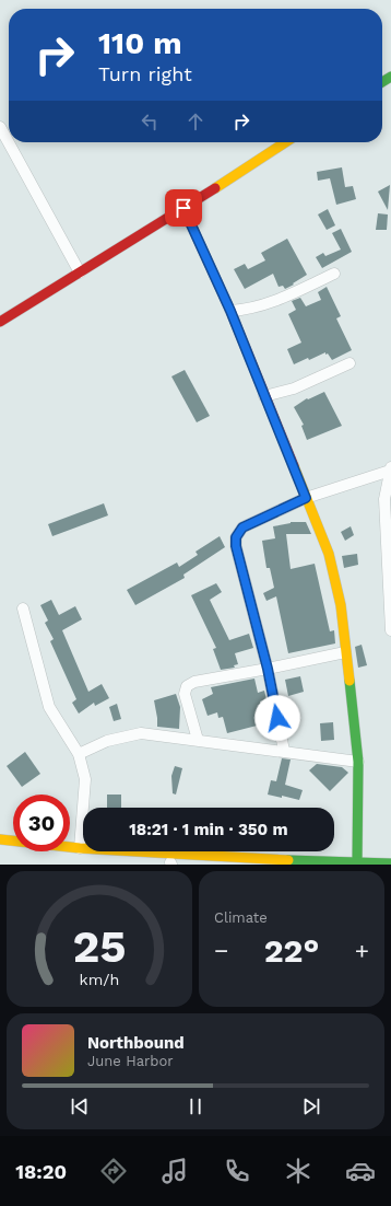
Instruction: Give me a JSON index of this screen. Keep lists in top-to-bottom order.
{
  "page": {
    "turn": ["110 m", "Turn right"],
    "limit": "30",
    "trip": "18:21 · 1 min · 350 m",
    "tile": "Climate",
    "heat": ["−", "22°", "+"],
    "song": ["Northbound", "June Harbor"],
    "tabs": "18:20",
    "gauge": ["25", "km/h"]
  }
}
